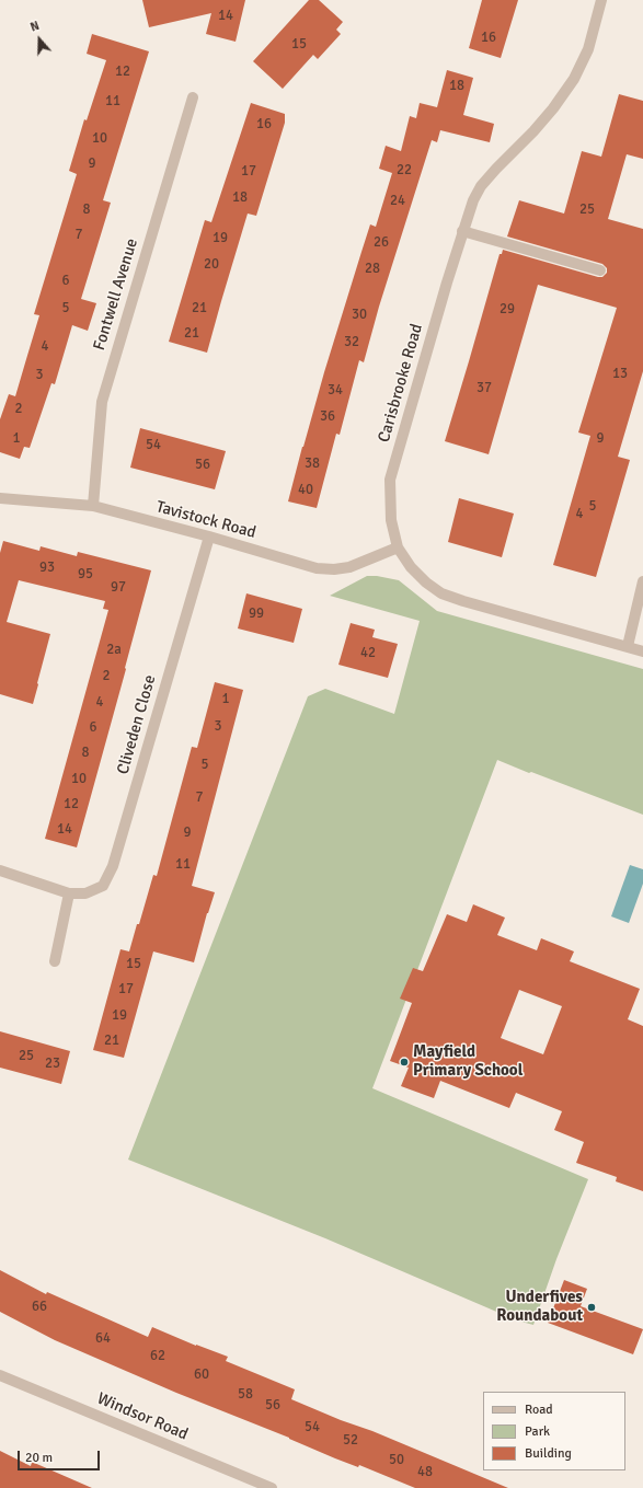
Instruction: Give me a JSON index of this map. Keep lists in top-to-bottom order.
{
  "streets": {
    "street": [
      "Fontwell Avenue",
      "Carisbrooke Road",
      "Tavistock Road",
      "Cliveden Close",
      "Windsor Road"
    ]
  },
  "crossings": [
    ["Fontwell Avenue", "Tavistock Road"],
    ["Carisbrooke Road", "Tavistock Road"],
    ["Tavistock Road", "Cliveden Close"]
  ],
  "places": ["Mayfield Primary School", "Underfives Roundabout"],
  "house_numbers": [
    "14",
    "16",
    "15",
    "12",
    "18",
    "11",
    "16",
    "10",
    "9",
    "22",
    "17",
    "18",
    "24",
    "8",
    "25",
    "7",
    "19",
    "26",
    "20",
    "28",
    "6",
    "5",
    "21",
    "29",
    "30",
    "21",
    "32",
    "4",
    "13",
    "3",
    "37",
    "34",
    "2",
    "36",
    "1",
    "9",
    "54",
    "38",
    "56",
    "40",
    "5",
    "4",
    "93",
    "95",
    "97",
    "99",
    "2a",
    "42",
    "2",
    "1",
    "4",
    "3",
    "6",
    "8",
    "5",
    "10",
    "7",
    "12",
    "14",
    "9",
    "11",
    "15",
    "17",
    "19",
    "21",
    "25",
    "23",
    "66",
    "64",
    "62",
    "60",
    "58",
    "56",
    "54",
    "52",
    "50",
    "48"
  ],
  "legend": ["Road", "Park", "Building"],
  "scale_bar": "20 m",
  "north": "top"
}
